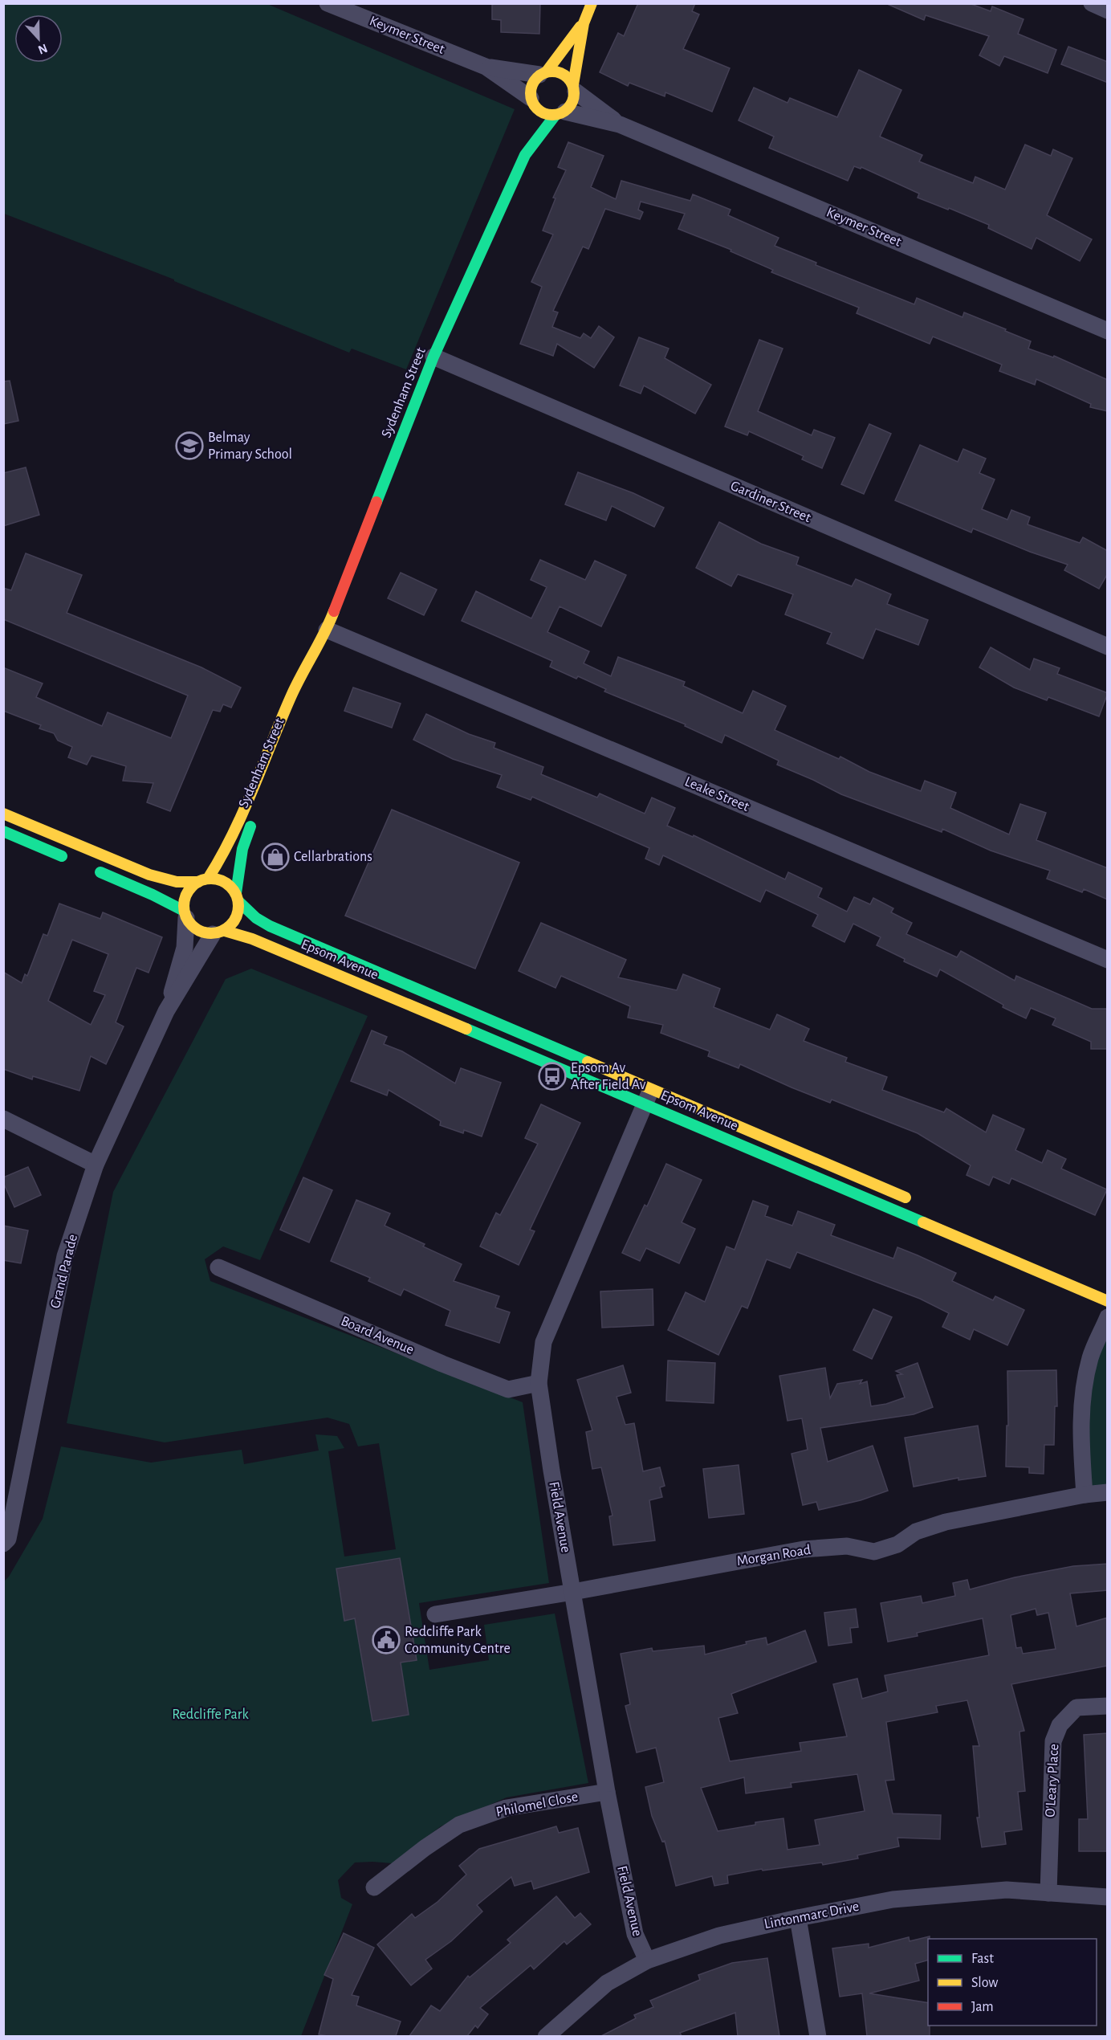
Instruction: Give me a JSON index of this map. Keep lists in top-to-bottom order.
{
  "streets": {
    "street": [
      "Keymer Street",
      "Sydenham Street",
      "Gardiner Street",
      "Leake Street",
      "Epsom Avenue",
      "Grand Parade",
      "Board Avenue",
      "Field Avenue",
      "Morgan Road",
      "O'Leary Place",
      "Philomel Close",
      "Lintonmarc Drive"
    ]
  },
  "crossings": [
    ["Keymer Street", "Sydenham Street"],
    ["Sydenham Street", "Gardiner Street"],
    ["Sydenham Street", "Leake Street"],
    ["Sydenham Street", "Epsom Avenue"],
    ["Sydenham Street", "Grand Parade"],
    ["Epsom Avenue", "Grand Parade"],
    ["Epsom Avenue", "Field Avenue"],
    ["Board Avenue", "Field Avenue"],
    ["Field Avenue", "Morgan Road"],
    ["Field Avenue", "Philomel Close"],
    ["Field Avenue", "Lintonmarc Drive"],
    ["O'Leary Place", "Lintonmarc Drive"]
  ],
  "parks": ["Redcliffe Park"],
  "places": {
    "school or university": ["Belmay Primary School"],
    "shop": ["Cellarbrations"],
    "bus stop": ["Epsom Av After Field Av"],
    "public building": ["Redcliffe Park Community Centre"]
  },
  "legend": ["Fast", "Slow", "Jam"],
  "north": "bottom"
}
